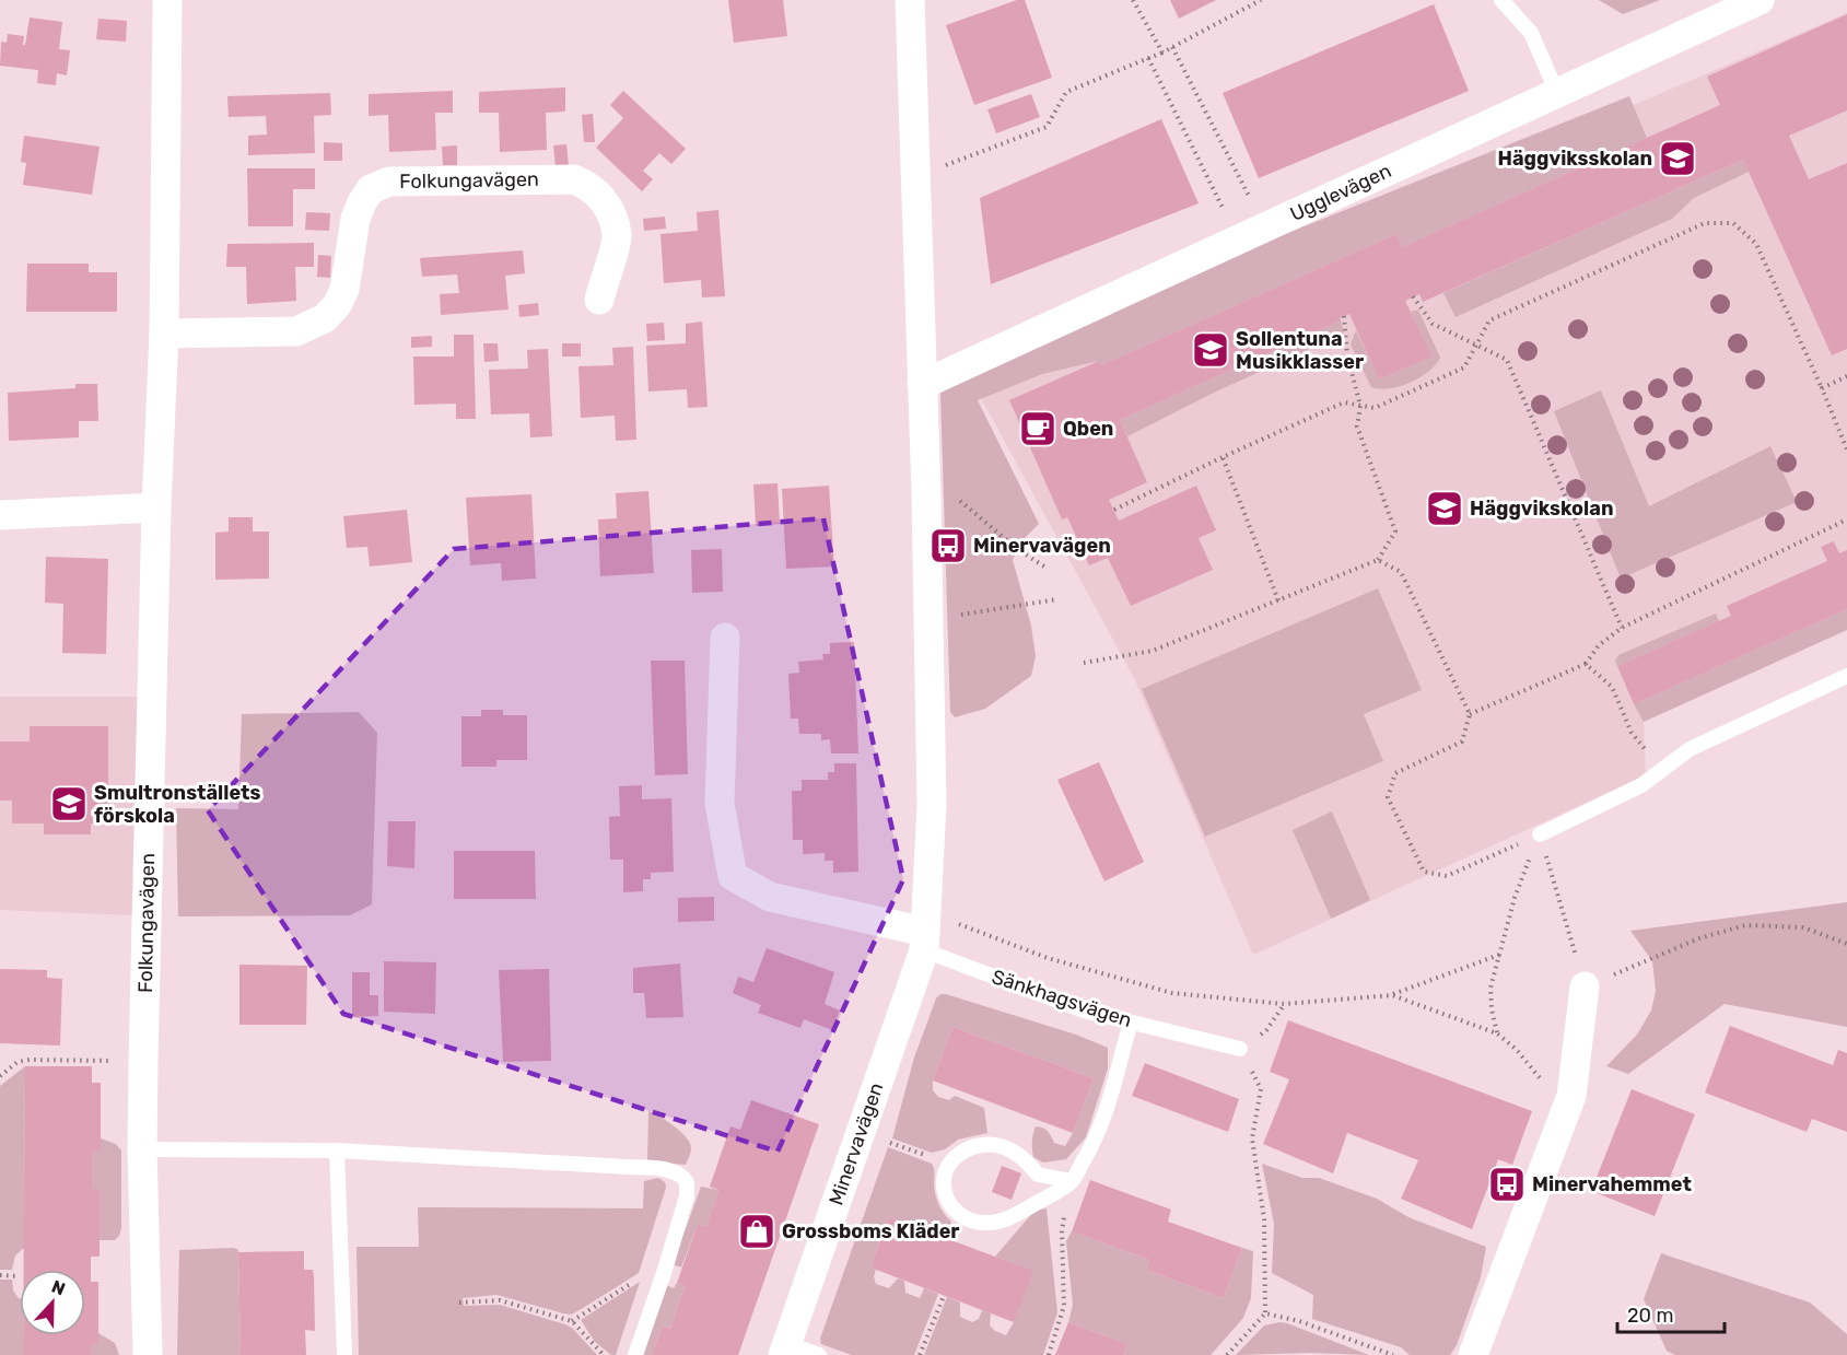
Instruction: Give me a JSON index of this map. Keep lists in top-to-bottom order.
{
  "streets": {
    "street": ["Folkungavägen", "Ugglevägen", "Minervavägen"],
    "lane": ["Sänkhagsvägen"]
  },
  "crossings": [
    ["Ugglevägen", "Minervavägen"],
    ["Sänkhagsvägen", "Minervavägen"]
  ],
  "places": {
    "school or university": [
      "Häggviksskolan",
      "Sollentuna Musikklasser",
      "Häggvikskolan",
      "Smultronställets förskola"
    ],
    "cafe": ["Qben"],
    "bus stop": ["Minervavägen", "Minervahemmet"],
    "shop": ["Grossboms Kläder"]
  },
  "scale_bar": "20 m",
  "north": "top"
}
